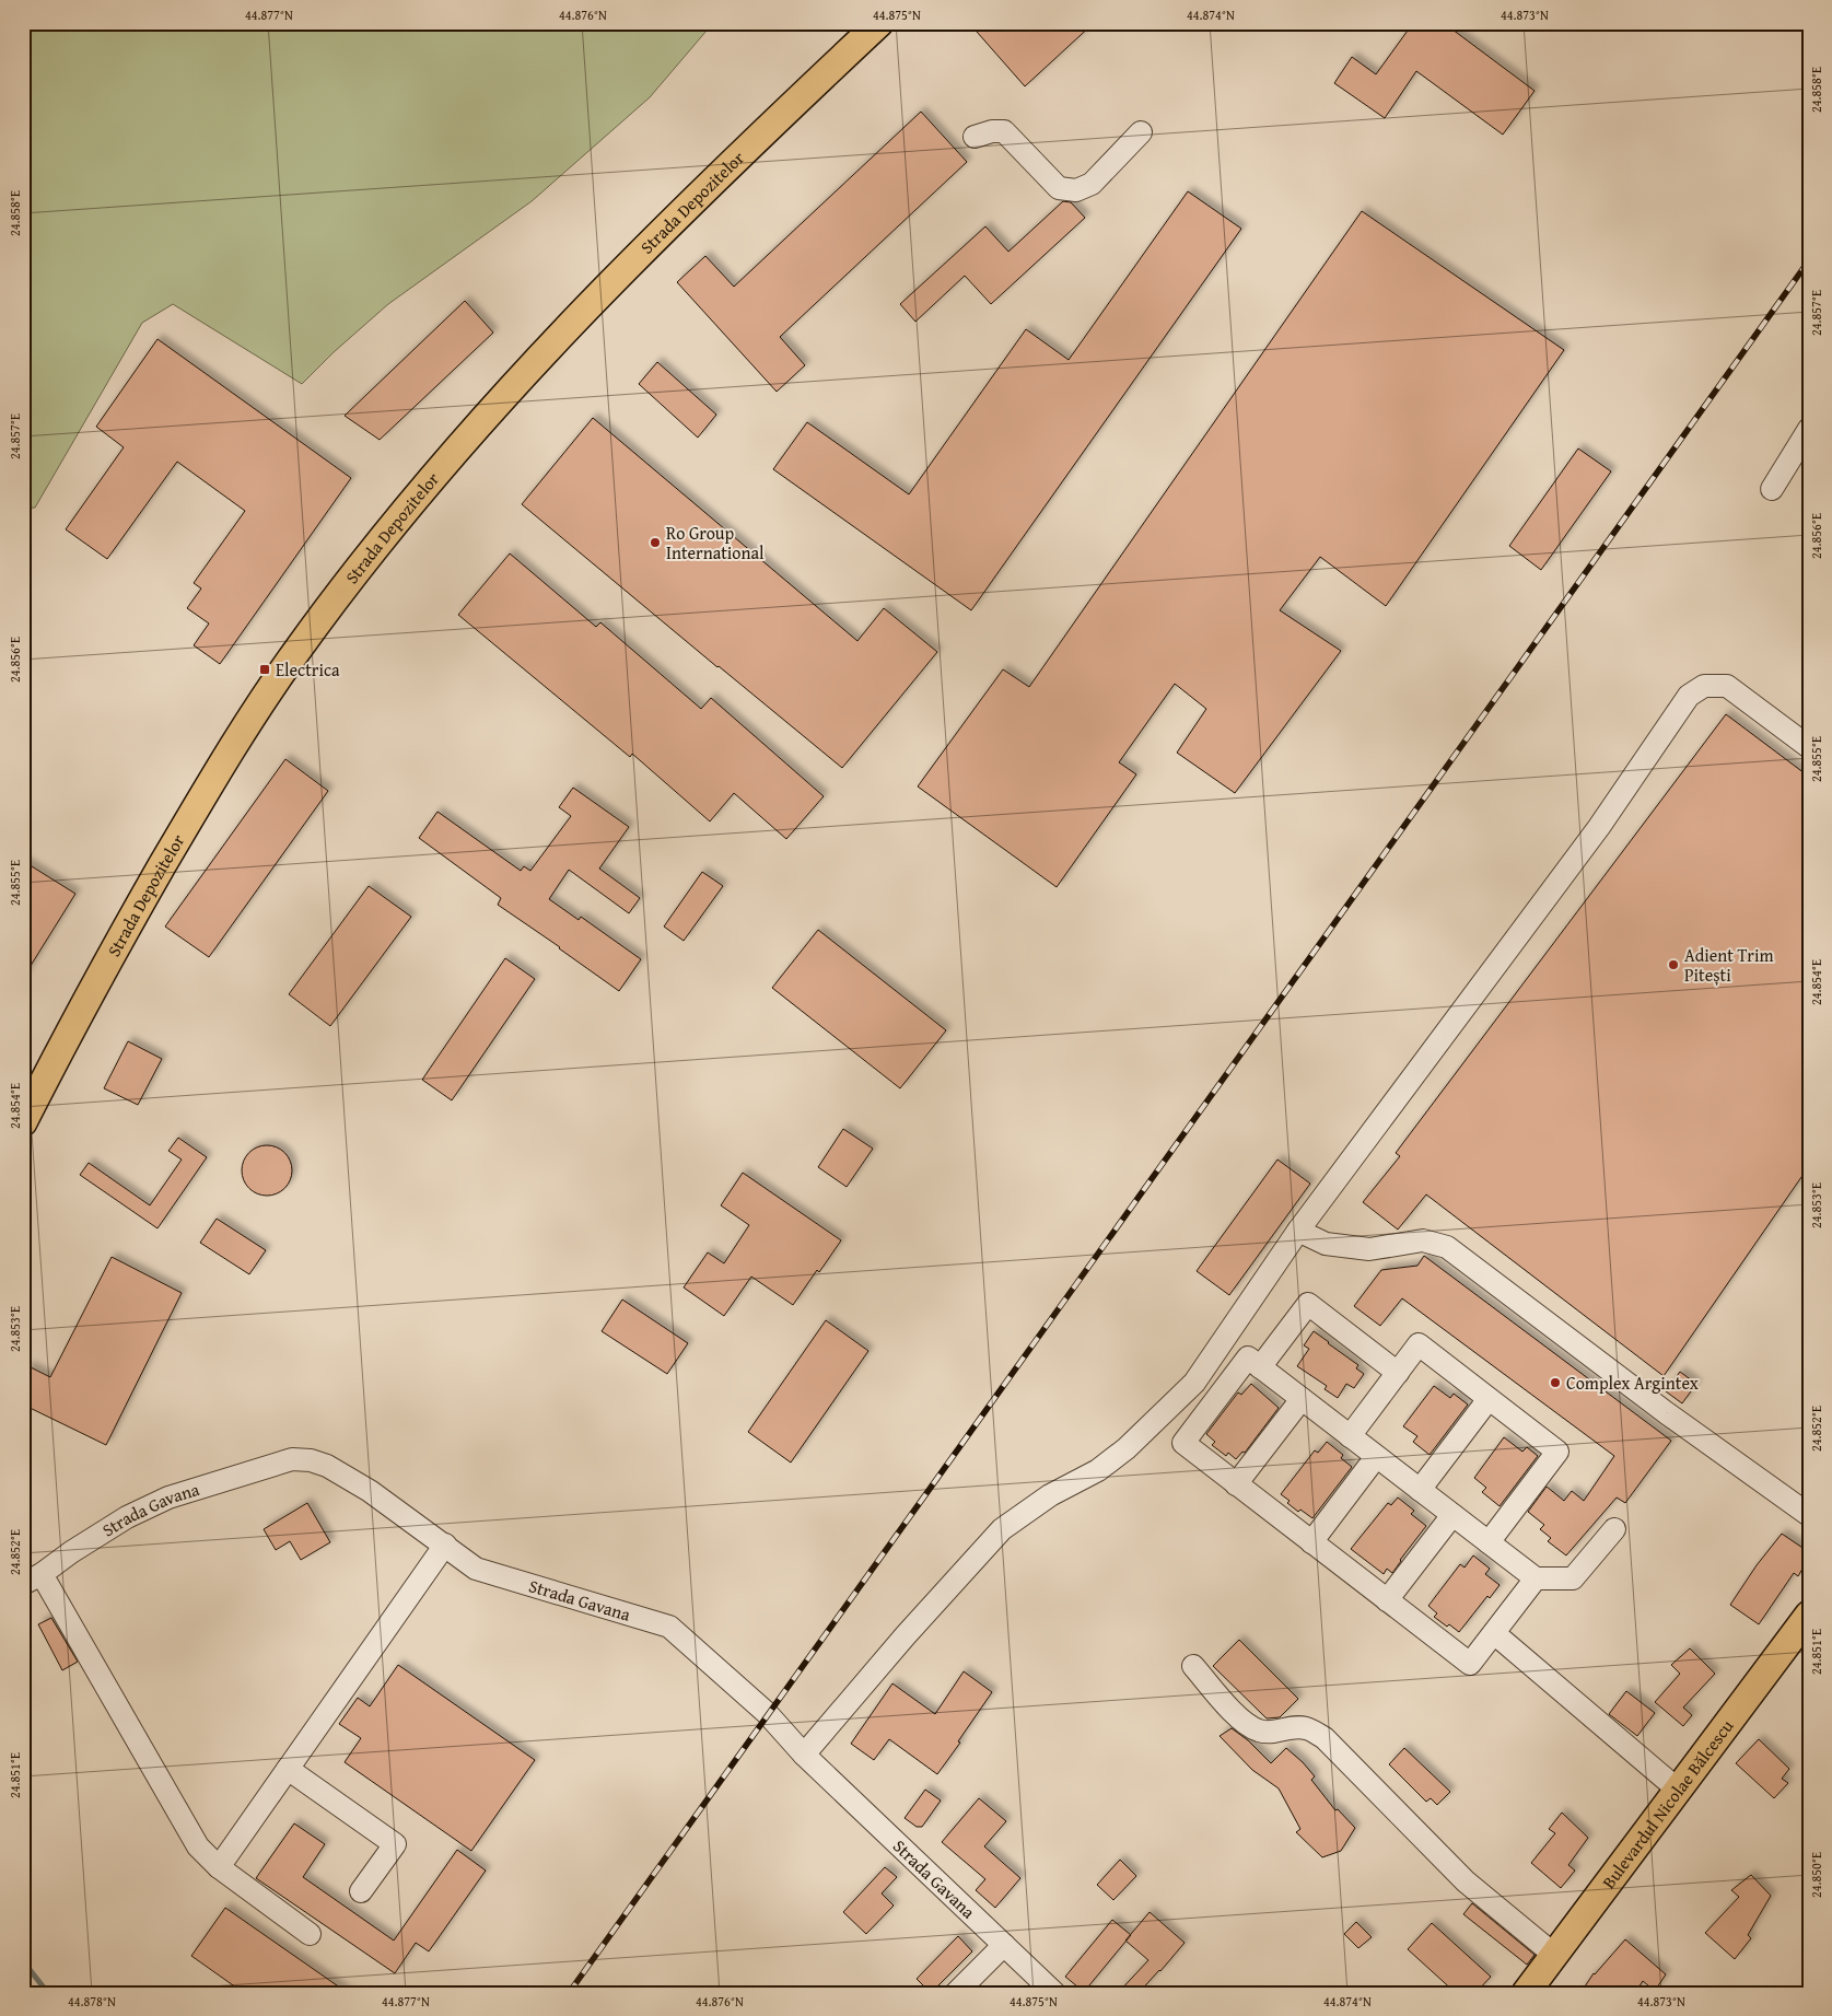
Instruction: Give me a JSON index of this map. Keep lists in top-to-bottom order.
{
  "streets": {
    "main road": ["Strada Depozitelor", "Bulevardul Nicolae Bălcescu"],
    "street": ["Strada Gavana"]
  },
  "places": {
    "other": ["Ro Group International", "Adient Trim Pitești", "Complex Argintex"],
    "transit": ["Electrica"]
  },
  "coordinates": [
    "44.877°N",
    "44.876°N",
    "44.875°N",
    "44.874°N",
    "44.873°N",
    "24.858°E",
    "24.857°E",
    "24.856°E",
    "24.855°E",
    "24.854°E",
    "24.853°E",
    "24.852°E",
    "24.851°E",
    "24.850°E",
    "44.878°N"
  ]
}
